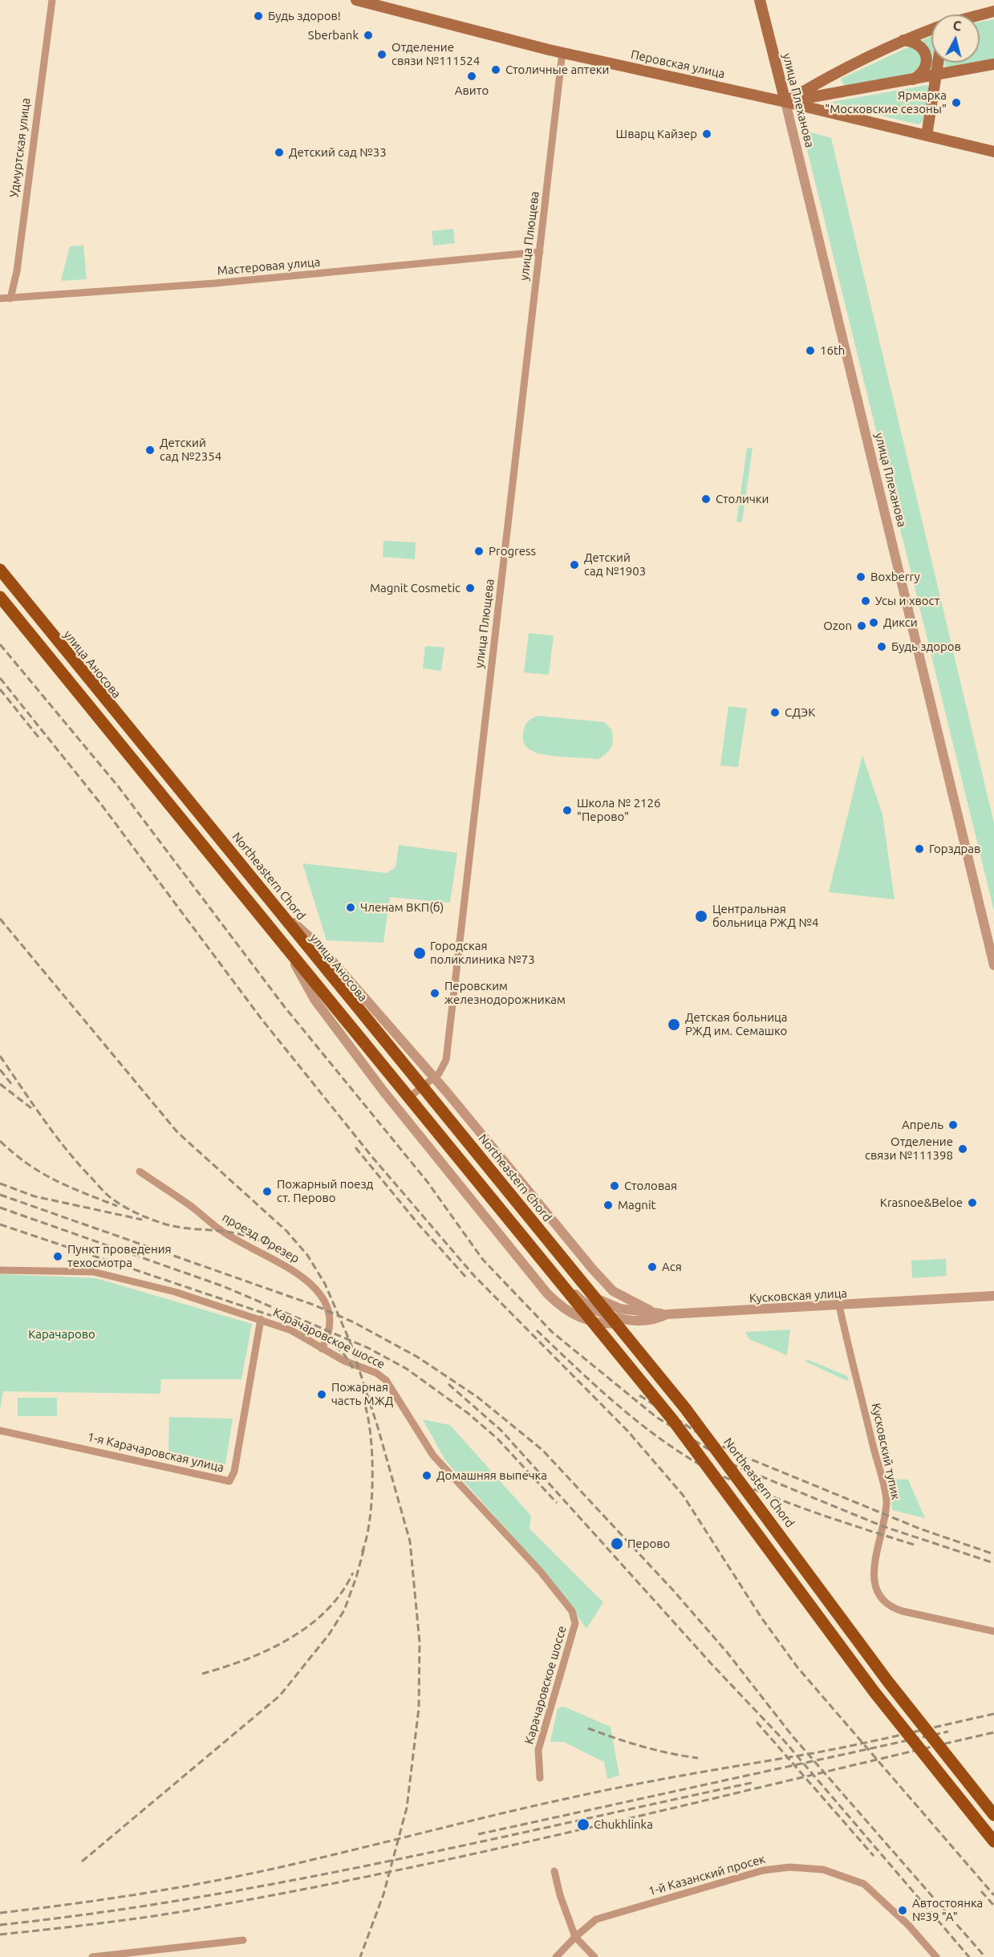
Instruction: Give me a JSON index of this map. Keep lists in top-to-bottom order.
{
  "streets": {
    "main road": ["Перовская улица", "улица Плеханова", "Northeastern Chord"],
    "street": [
      "Удмуртская улица",
      "улица Плющева",
      "Мастеровая улица",
      "улица Аносова",
      "проезд Фрезер",
      "Кусковская улица",
      "Карачаровское шоссе",
      "Кусковский тупик",
      "1-я Карачаровская улица",
      "1-й Казанский просек"
    ]
  },
  "crossings": [
    ["Перовская улица", "улица Плеханова"],
    ["Перовская улица", "улица Плющева"],
    ["Удмуртская улица", "Мастеровая улица"],
    ["улица Плющева", "Мастеровая улица"],
    ["улица Плющева", "улица Аносова"],
    ["улица Аносова", "Northeastern Chord"],
    ["улица Аносова", "Кусковская улица"],
    ["проезд Фрезер", "Карачаровское шоссе"],
    ["Кусковская улица", "Кусковский тупик"],
    ["Карачаровское шоссе", "1-я Карачаровская улица"]
  ],
  "parks": ["Карачарово"],
  "places": [
    "Будь здоров!",
    "Sberbank",
    "Отделение связи №111524",
    "Столичные аптеки",
    "Авито",
    "Ярмарка \"Московские сезоны\"",
    "Шварц Кайзер",
    "Детский сад №33",
    "16th",
    "Детский сад №2354",
    "Столички",
    "Progress",
    "Детский сад №1903",
    "Boxberry",
    "Magnit Cosmetic",
    "Усы и хвост",
    "Дикси",
    "Ozon",
    "Будь здоров",
    "СДЭК",
    "Школа № 2126 \"Перово\"",
    "Горздрав",
    "Членам ВКП(б)",
    "Центральная больница РЖД №4",
    "Городская поликлиника №73",
    "Перовским железнодорожникам",
    "Детская больница РЖД им. Семашко",
    "Апрель",
    "Отделение связи №111398",
    "Столовая",
    "Пожарный поезд ст. Перово",
    "Krasnoe&Beloe",
    "Magnit",
    "Пункт проведения техосмотра",
    "Ася",
    "Пожарная часть МЖД",
    "Домашняя выпечка",
    "Перово",
    "Chukhlinka",
    "Автостоянка №39 \"А\""
  ],
  "north": "top"
}
